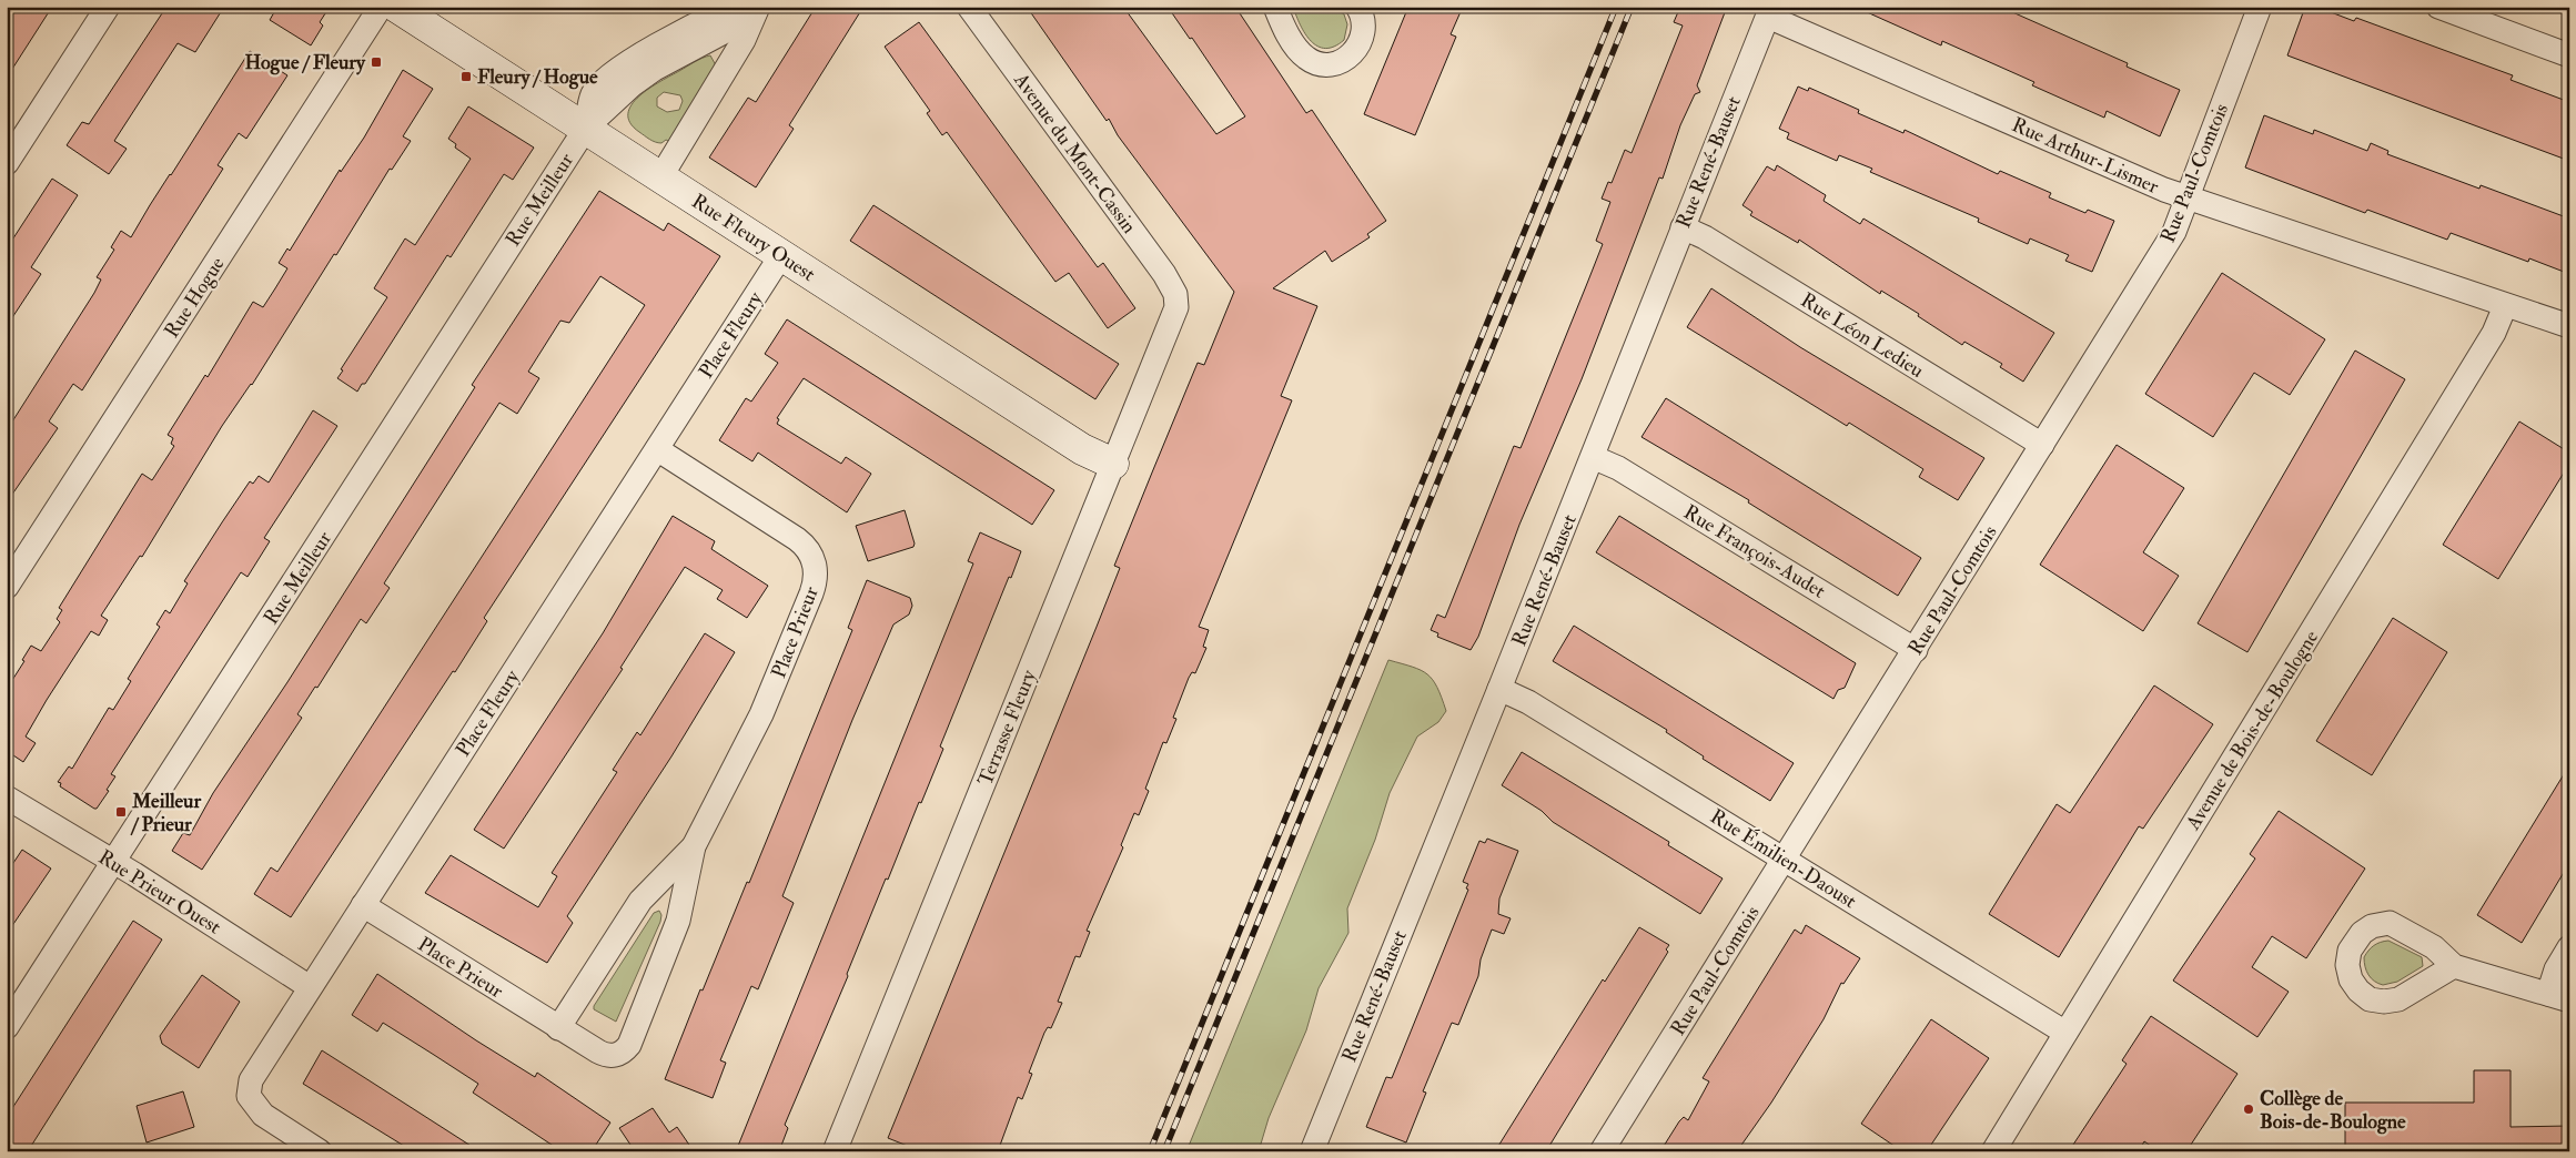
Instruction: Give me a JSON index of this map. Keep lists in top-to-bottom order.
{
  "streets": {
    "street": [
      "Avenue du Mont-Cassin",
      "Rue Arthur-Lismer",
      "Rue René-Bauset",
      "Rue Paul-Comtois",
      "Rue Meilleur",
      "Rue Fleury Ouest",
      "Rue Hogue",
      "Place Fleury",
      "Rue Léon Ledieu",
      "Rue François-Audet",
      "Place Prieur",
      "Terrasse Fleury",
      "Avenue de Bois-de-Boulogne",
      "Rue Émilien-Daoust",
      "Rue Prieur Ouest"
    ]
  },
  "crossings": [
    ["Avenue du Mont-Cassin", "Terrasse Fleury"],
    ["Rue Arthur-Lismer", "Rue René-Bauset"],
    ["Rue Arthur-Lismer", "Rue Paul-Comtois"],
    ["Rue Arthur-Lismer", "Avenue de Bois-de-Boulogne"],
    ["Rue René-Bauset", "Rue Léon Ledieu"],
    ["Rue René-Bauset", "Rue François-Audet"],
    ["Rue René-Bauset", "Rue Émilien-Daoust"],
    ["Rue Paul-Comtois", "Rue Léon Ledieu"],
    ["Rue Paul-Comtois", "Rue François-Audet"],
    ["Rue Paul-Comtois", "Rue Émilien-Daoust"],
    ["Rue Meilleur", "Rue Fleury Ouest"],
    ["Rue Meilleur", "Rue Prieur Ouest"],
    ["Rue Fleury Ouest", "Place Fleury"],
    ["Rue Fleury Ouest", "Terrasse Fleury"],
    ["Place Fleury", "Place Prieur"],
    ["Place Fleury", "Rue Prieur Ouest"],
    ["Avenue de Bois-de-Boulogne", "Rue Émilien-Daoust"]
  ],
  "places": {
    "transit": ["Hogue / Fleury", "Fleury / Hogue", "Meilleur / Prieur"],
    "other": ["Collège de Bois-de-Boulogne"]
  }
}
